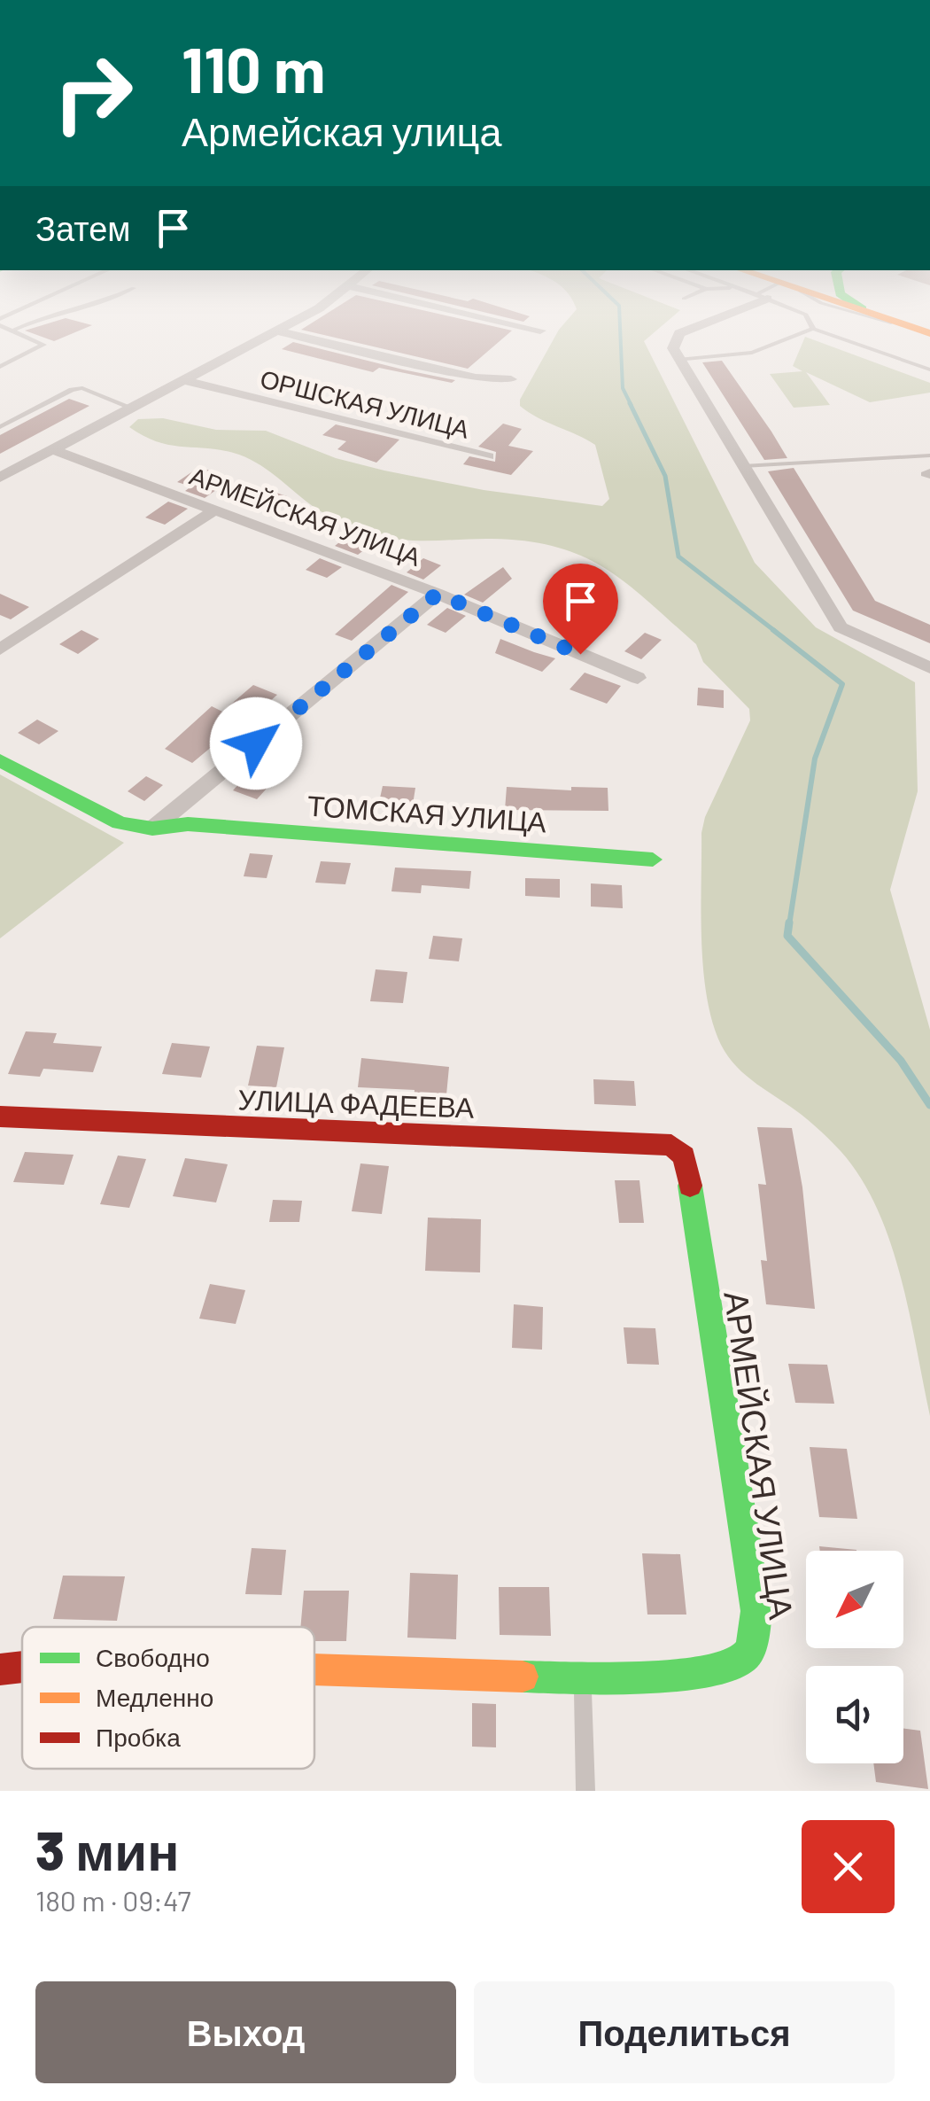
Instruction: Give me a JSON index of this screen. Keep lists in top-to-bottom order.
{
  "streets": {
    "street": [
      "ОРШСКАЯ УЛИЦА",
      "АРМЕЙСКАЯ УЛИЦА",
      "ТОМСКАЯ УЛИЦА",
      "УЛИЦА ФАДЕЕВА"
    ]
  },
  "crossings": [
    ["АРМЕЙСКАЯ УЛИЦА", "УЛИЦА ФАДЕЕВА"]
  ],
  "legend": ["Свободно", "Медленно", "Пробка"],
  "north": "bottom left",
  "page": {
    "turn": ["110 m", "Армейская улица"],
    "then": "Затем",
    "heading": ["3 мин", "180 m · 09:47"],
    "buttons": ["Выход", "Поделиться"]
  }
}
